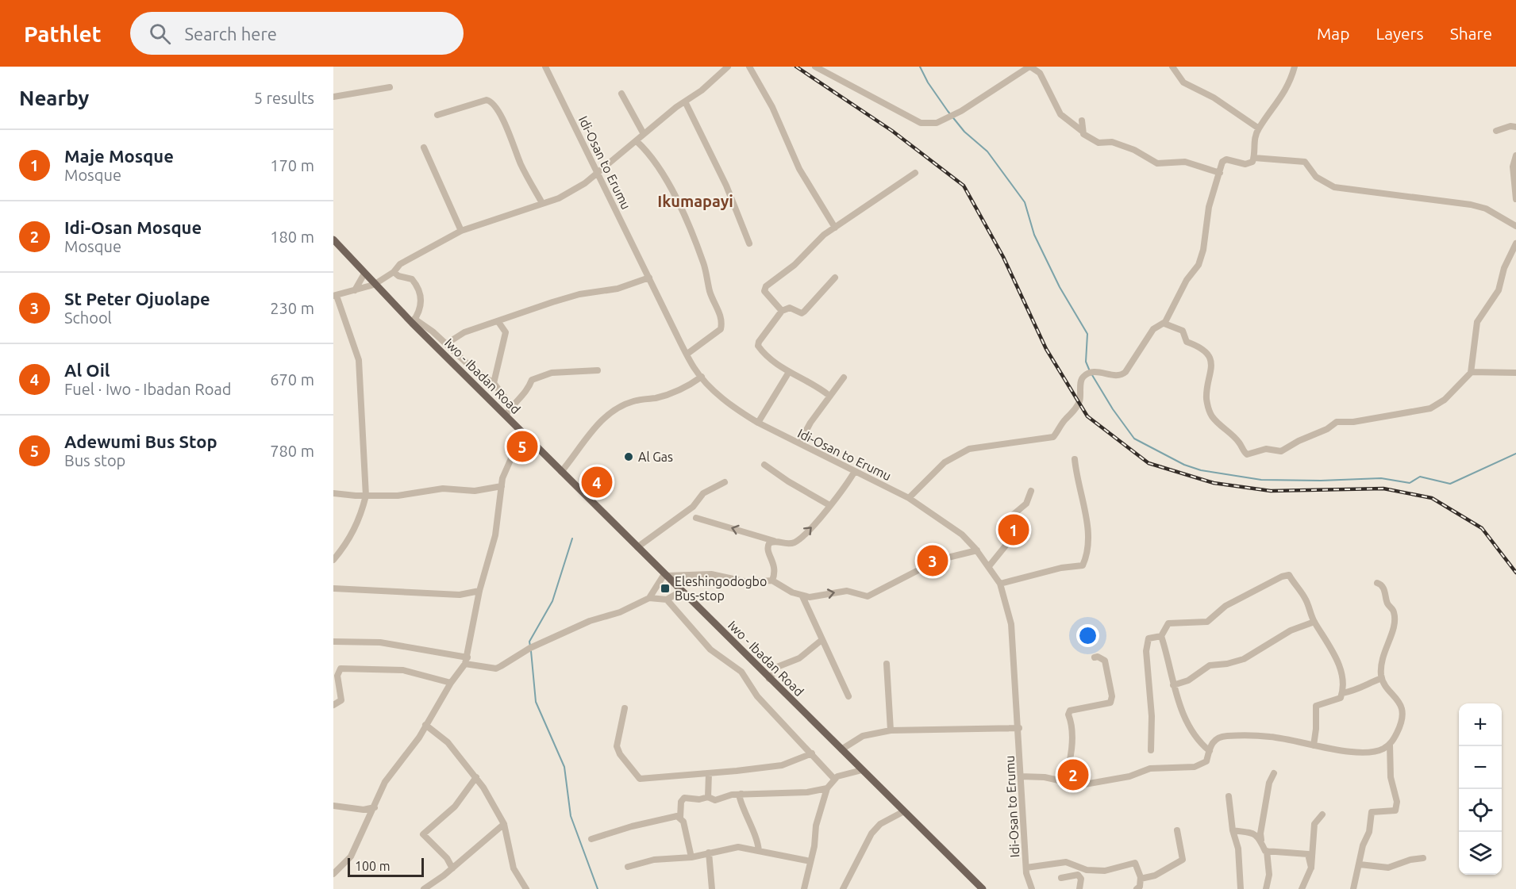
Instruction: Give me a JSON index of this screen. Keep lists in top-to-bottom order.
{
  "streets": {
    "main road": ["Iwo - Ibadan Road"],
    "street": ["Idi-Osan to Erumu"]
  },
  "districts": ["Ikumapayi"],
  "places": {
    "other": ["Al Gas"],
    "transit": ["Eleshingodogbo Bus-stop"]
  },
  "scale_bar": "100 m",
  "page": {
    "header": "Pathlet",
    "search": "Search here",
    "nav": ["Map", "Layers", "Share"],
    "heading": ["Nearby", "5 results"],
    "list": [
      {
        "mark": "1",
        "name": "Maje Mosque",
        "note": "Mosque",
        "value": "170 m"
      },
      {
        "mark": "2",
        "name": "Idi-Osan Mosque",
        "note": "Mosque",
        "value": "180 m"
      },
      {
        "mark": "3",
        "name": "St Peter Ojuolape",
        "note": "School",
        "value": "230 m"
      },
      {
        "mark": "4",
        "name": "Al Oil",
        "note": "Fuel · Iwo - Ibadan Road",
        "value": "670 m"
      },
      {
        "mark": "5",
        "name": "Adewumi Bus Stop",
        "note": "Bus stop",
        "value": "780 m"
      }
    ],
    "pins": [
      "5",
      "4",
      "1",
      "3",
      "2"
    ],
    "map_buttons": ["+", "−"],
    "scale": "100 m"
  }
}
